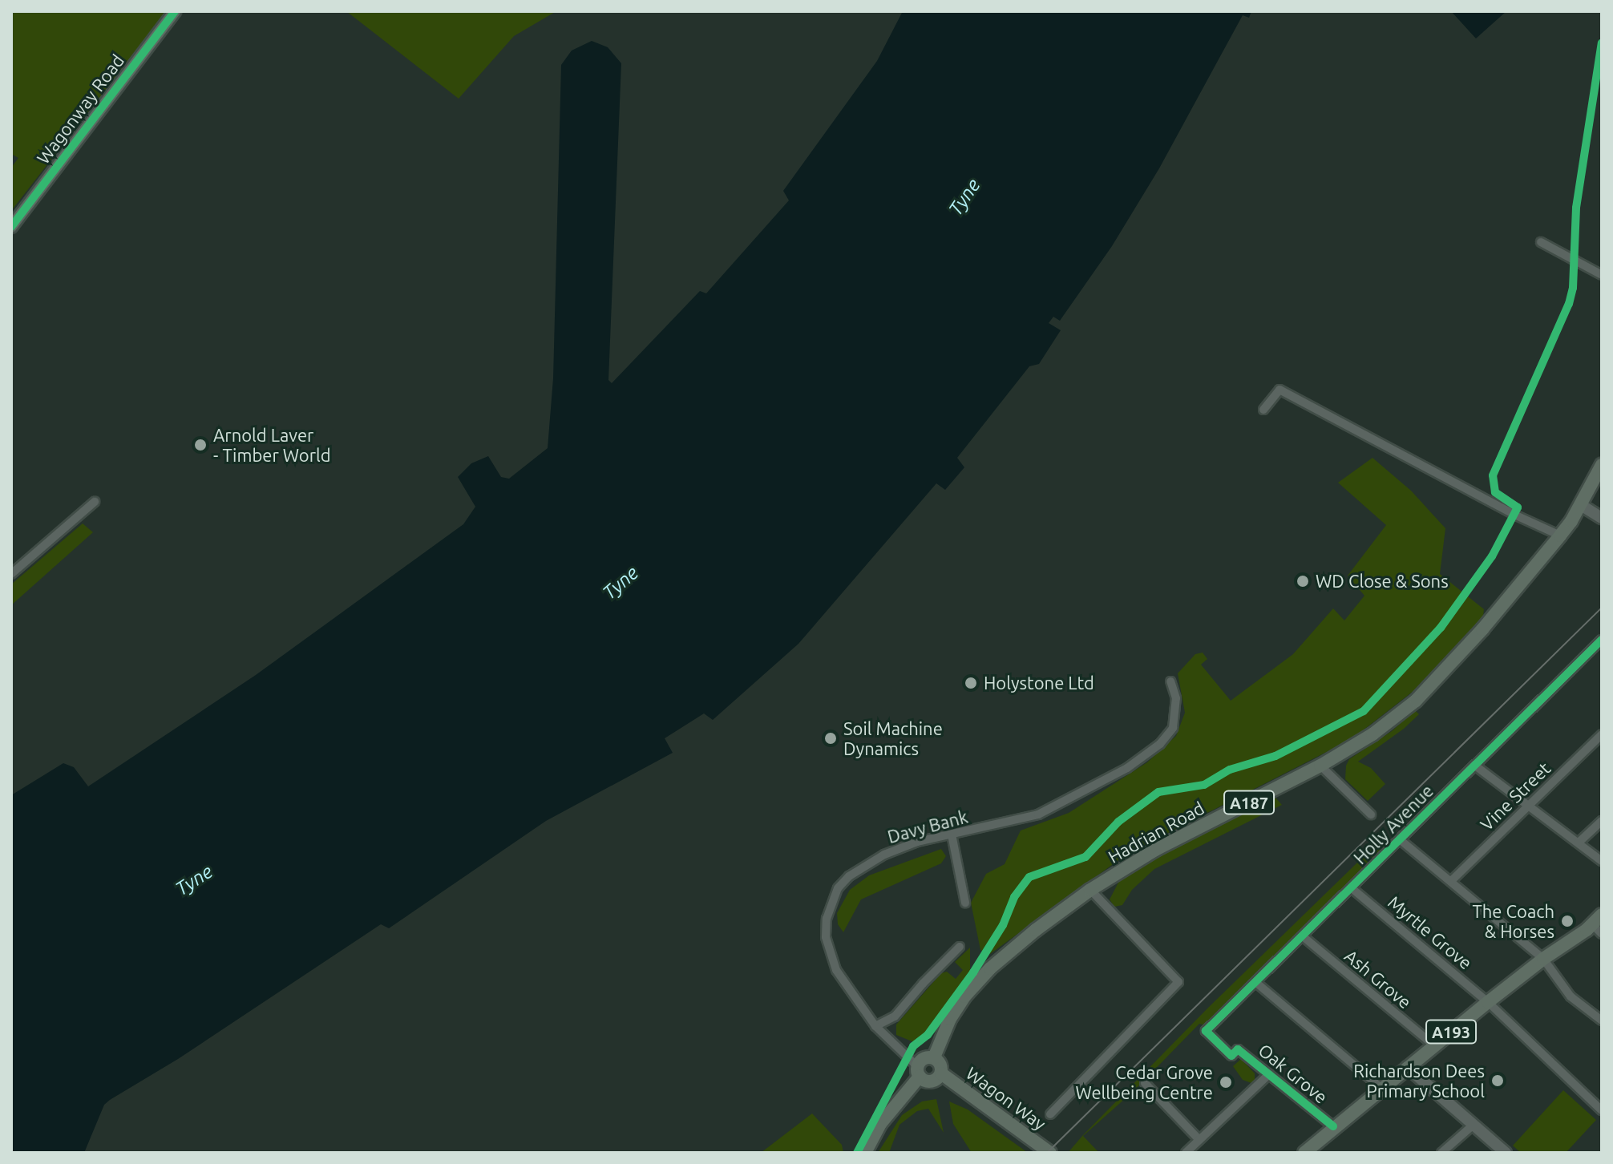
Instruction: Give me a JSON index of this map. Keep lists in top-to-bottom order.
{
  "streets": {
    "main road": [
      "Wagonway Road",
      "A187",
      "Hadrian Road",
      "A193",
      "Wagon Way"
    ],
    "street": [
      "Vine Street",
      "Holly Avenue",
      "Davy Bank",
      "Myrtle Grove",
      "Ash Grove",
      "Oak Grove"
    ]
  },
  "crossings": [
    ["A187", "Hadrian Road"],
    ["Holly Avenue", "Myrtle Grove"],
    ["Holly Avenue", "Ash Grove"],
    ["Holly Avenue", "Oak Grove"],
    ["Davy Bank", "Hadrian Road"],
    ["Davy Bank", "Wagon Way"],
    ["Hadrian Road", "Wagon Way"],
    ["Myrtle Grove", "A193"],
    ["Ash Grove", "A193"],
    ["A193", "Oak Grove"]
  ],
  "water": ["Tyne"],
  "places": [
    "Arnold Laver - Timber World",
    "WD Close & Sons",
    "Holystone Ltd",
    "Soil Machine Dynamics",
    "The Coach & Horses",
    "Richardson Dees Primary School",
    "Cedar Grove Wellbeing Centre"
  ]
}
